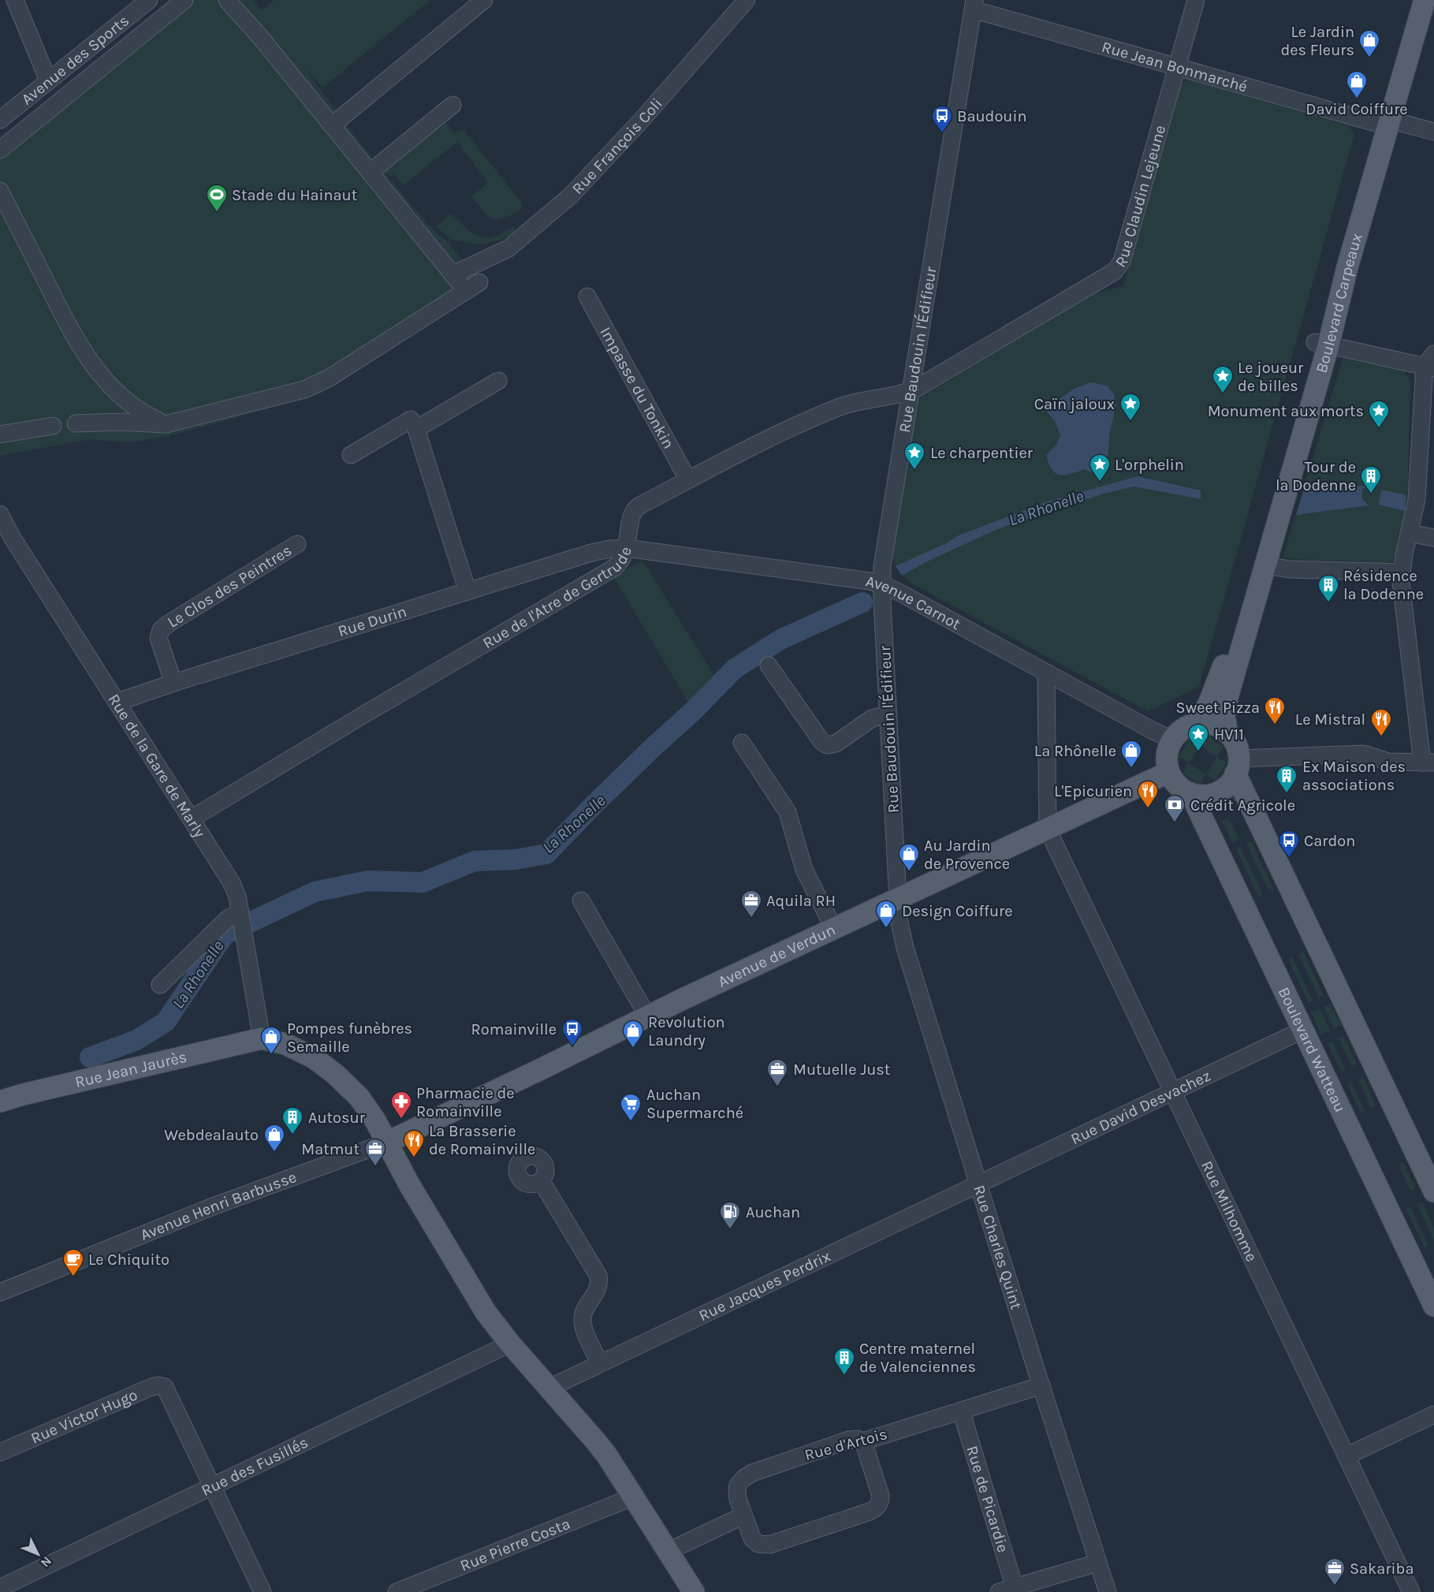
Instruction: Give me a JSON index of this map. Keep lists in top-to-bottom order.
{
  "streets": {
    "main road": [
      "Boulevard Carpeaux",
      "Avenue de Verdun",
      "Boulevard Watteau",
      "Rue Jean Jaurès"
    ],
    "street": [
      "Avenue des Sports",
      "Rue Jean Bonmarché",
      "Rue François Coli",
      "Rue Claudin Lejeune",
      "Rue Baudouin l'Édifieur",
      "Impasse du Tonkin",
      "Le Clos des Peintres",
      "Rue de l'Atre de Gertrude",
      "Avenue Carnot",
      "Rue Durin",
      "Rue de la Gare de Marly",
      "Rue David Desvachez",
      "Avenue Henri Barbusse",
      "Rue Milhomme",
      "Rue Charles Quint",
      "Rue Jacques Perdrix",
      "Rue Victor Hugo",
      "Rue d'Artois",
      "Rue des Fusillés",
      "Rue de Picardie",
      "Rue Pierre Costa"
    ]
  },
  "crossings": [
    ["Rue Jean Bonmarché", "Rue Claudin Lejeune"],
    ["Rue Jean Bonmarché", "Boulevard Carpeaux"],
    ["Rue Jean Bonmarché", "Rue Baudouin l'Édifieur"],
    ["Rue Claudin Lejeune", "Rue Baudouin l'Édifieur"],
    ["Rue Claudin Lejeune", "Rue de l'Atre de Gertrude"],
    ["Boulevard Carpeaux", "Avenue Carnot"],
    ["Boulevard Carpeaux", "Avenue de Verdun"],
    ["Boulevard Carpeaux", "Boulevard Watteau"],
    ["Rue Baudouin l'Édifieur", "Rue de l'Atre de Gertrude"],
    ["Rue Baudouin l'Édifieur", "Avenue Carnot"],
    ["Rue Baudouin l'Édifieur", "Avenue de Verdun"],
    ["Rue Baudouin l'Édifieur", "Rue Charles Quint"],
    ["Impasse du Tonkin", "Rue de l'Atre de Gertrude"],
    ["Le Clos des Peintres", "Rue Durin"],
    ["Rue de l'Atre de Gertrude", "Avenue Carnot"],
    ["Rue de l'Atre de Gertrude", "Rue Durin"],
    ["Rue de l'Atre de Gertrude", "Rue de la Gare de Marly"],
    ["Avenue Carnot", "Rue Durin"],
    ["Avenue Carnot", "Avenue de Verdun"],
    ["Avenue Carnot", "Boulevard Watteau"],
    ["Rue Durin", "Rue de la Gare de Marly"],
    ["Rue de la Gare de Marly", "Rue Jean Jaurès"],
    ["Avenue de Verdun", "Boulevard Watteau"],
    ["Avenue de Verdun", "Avenue Henri Barbusse"],
    ["Avenue de Verdun", "Rue Milhomme"],
    ["Avenue de Verdun", "Rue Charles Quint"],
    ["Boulevard Watteau", "Rue David Desvachez"],
    ["Rue David Desvachez", "Rue Milhomme"],
    ["Rue David Desvachez", "Rue Charles Quint"],
    ["Rue David Desvachez", "Rue Jacques Perdrix"],
    ["Rue Charles Quint", "Rue Jacques Perdrix"],
    ["Rue Charles Quint", "Rue d'Artois"],
    ["Rue Victor Hugo", "Rue des Fusillés"],
    ["Rue d'Artois", "Rue de Picardie"]
  ],
  "water": ["La Rhonelle"],
  "places": {
    "shop": [
      "Le Jardin des Fleurs",
      "David Coiffure",
      "La Rhônelle",
      "Au Jardin de Provence",
      "Design Coiffure",
      "Revolution Laundry",
      "Pompes funèbres Semaille",
      "Webdealauto"
    ],
    "bus stop": ["Baudouin", "Cardon", "Romainville"],
    "sports": ["Stade du Hainaut"],
    "place": [
      "Le joueur de billes",
      "Caïn jaloux",
      "Monument aux morts",
      "Le charpentier",
      "L'orphelin",
      "HV11"
    ],
    "building": [
      "Tour de la Dodenne",
      "Résidence la Dodenne",
      "Ex Maison des associations",
      "Autosur",
      "Centre maternel de Valenciennes"
    ],
    "restaurant": [
      "Sweet Pizza",
      "Le Mistral",
      "L'Epicurien",
      "La Brasserie de Romainville"
    ],
    "bank": ["Crédit Agricole"],
    "office": [
      "Aquila RH",
      "Mutuelle Just",
      "Matmut",
      "Sakariba"
    ],
    "pharmacy": ["Pharmacie de Romainville"],
    "supermarket": ["Auchan Supermarché"],
    "fuel station": ["Auchan"],
    "cafe": ["Le Chiquito"]
  },
  "north": "bottom right"
}
